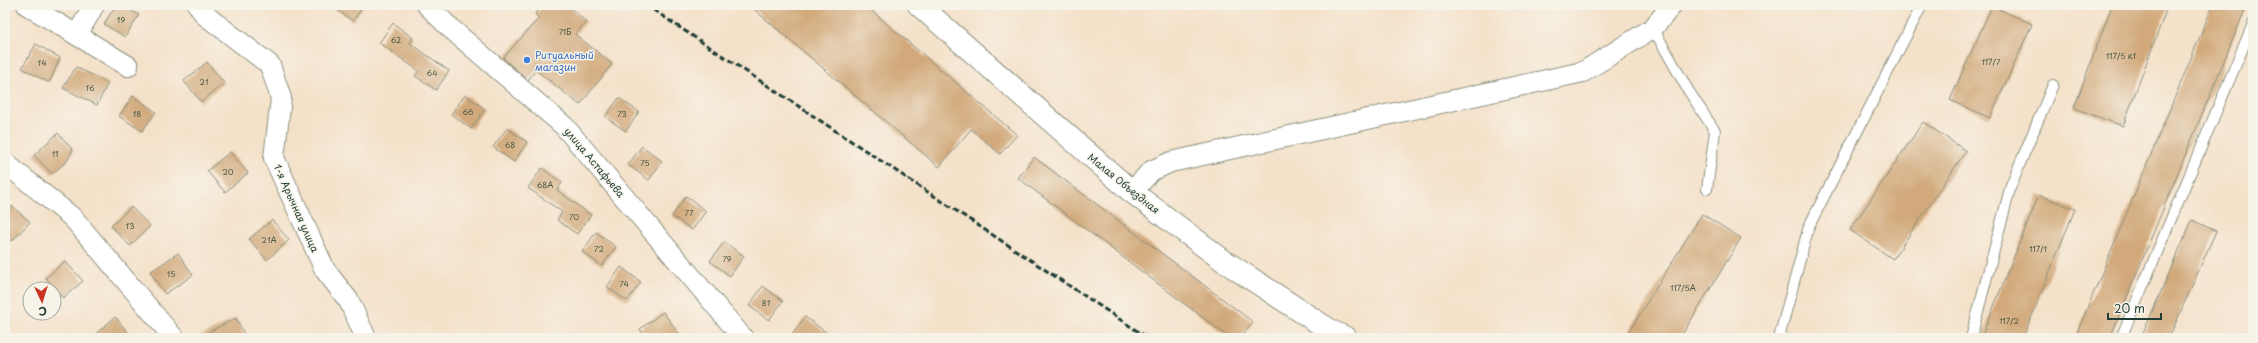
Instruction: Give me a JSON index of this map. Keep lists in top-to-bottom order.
{
  "streets": {
    "main road": ["Малая Объездная"],
    "street": ["улица Астафьева", "1-я Арычная улица"]
  },
  "places": ["Ритуальный магазин"],
  "house_numbers": [
    "19",
    "71Б",
    "62",
    "117/5 к1",
    "117/7",
    "14",
    "64",
    "21",
    "16",
    "66",
    "18",
    "73",
    "68",
    "11",
    "75",
    "20",
    "68А",
    "77",
    "70",
    "13",
    "21А",
    "72",
    "117/1",
    "79",
    "15",
    "74",
    "117/5А",
    "81",
    "117/2"
  ],
  "scale_bar": "20 m",
  "north": "bottom"
}
